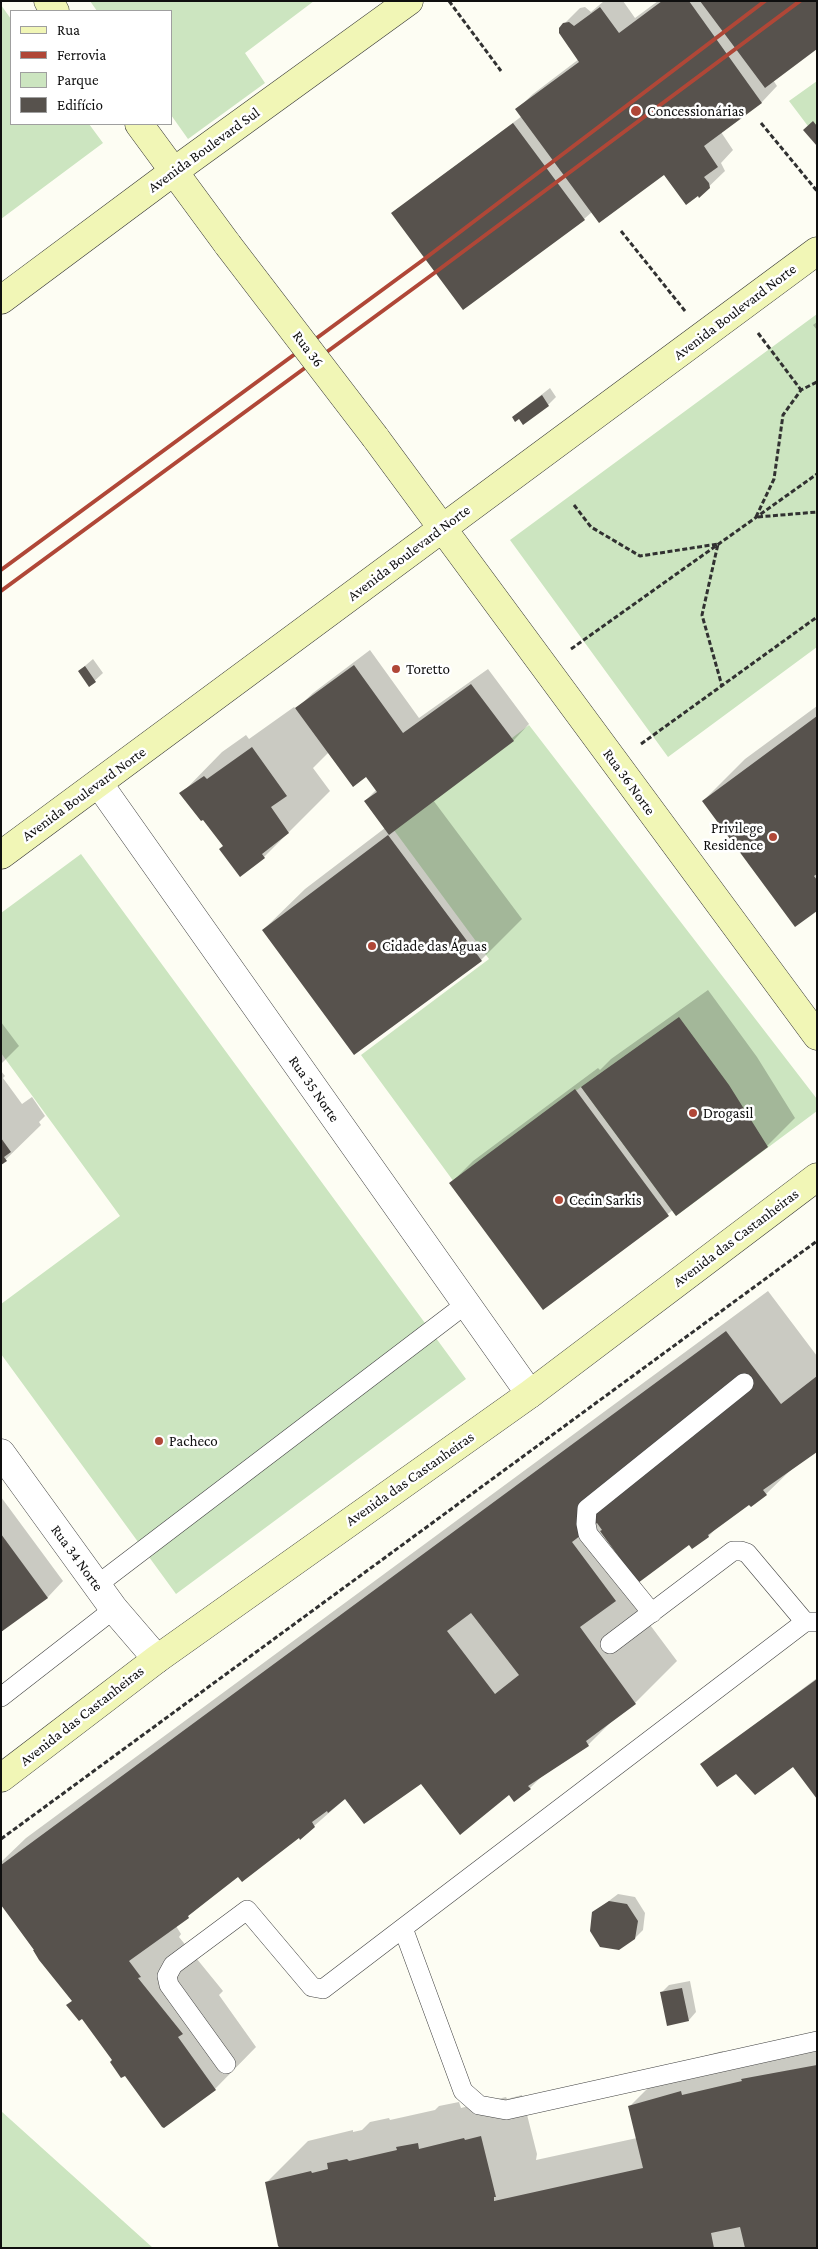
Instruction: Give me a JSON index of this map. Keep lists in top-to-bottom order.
{
  "streets": {
    "street": [
      "Avenida Boulevard Sul",
      "Avenida Boulevard Norte",
      "Rua 36",
      "Rua 36 Norte",
      "Rua 35 Norte",
      "Avenida das Castanheiras",
      "Rua 34 Norte"
    ]
  },
  "crossings": [
    ["Avenida Boulevard Sul", "Rua 36"],
    ["Avenida Boulevard Norte", "Rua 36"],
    ["Avenida Boulevard Norte", "Rua 36 Norte"],
    ["Avenida Boulevard Norte", "Rua 35 Norte"],
    ["Rua 36", "Rua 36 Norte"],
    ["Rua 35 Norte", "Avenida das Castanheiras"],
    ["Avenida das Castanheiras", "Rua 34 Norte"]
  ],
  "places": [
    "Concessionárias",
    "Toretto",
    "Privilege Residence",
    "Cidade das Águas",
    "Drogasil",
    "Cecin Sarkis",
    "Pacheco"
  ],
  "legend": [
    "Rua",
    "Ferrovia",
    "Parque",
    "Edifício"
  ]
}
